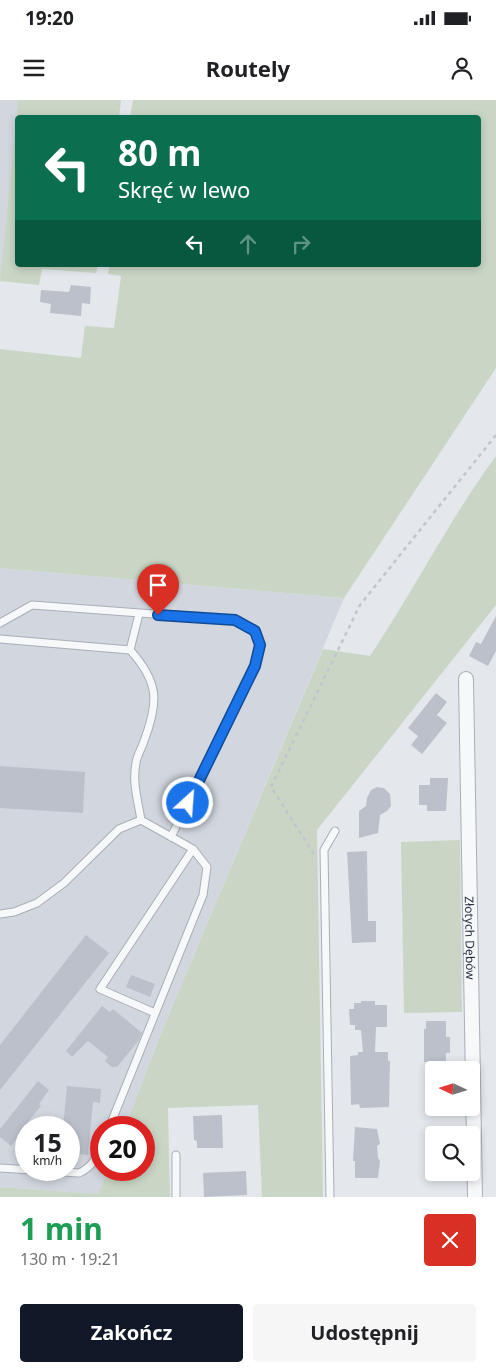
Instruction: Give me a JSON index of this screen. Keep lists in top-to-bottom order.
{
  "streets": {
    "street": ["Złotych Dębów"]
  },
  "north": "left",
  "page": {
    "status": "19:20",
    "header": "Routely",
    "turn": ["80 m", "Skręć w lewo"],
    "speed": "15 km/h",
    "limit": "20",
    "heading": ["1 min", "130 m · 19:21"],
    "buttons": ["Zakończ", "Udostępnij"]
  }
}
